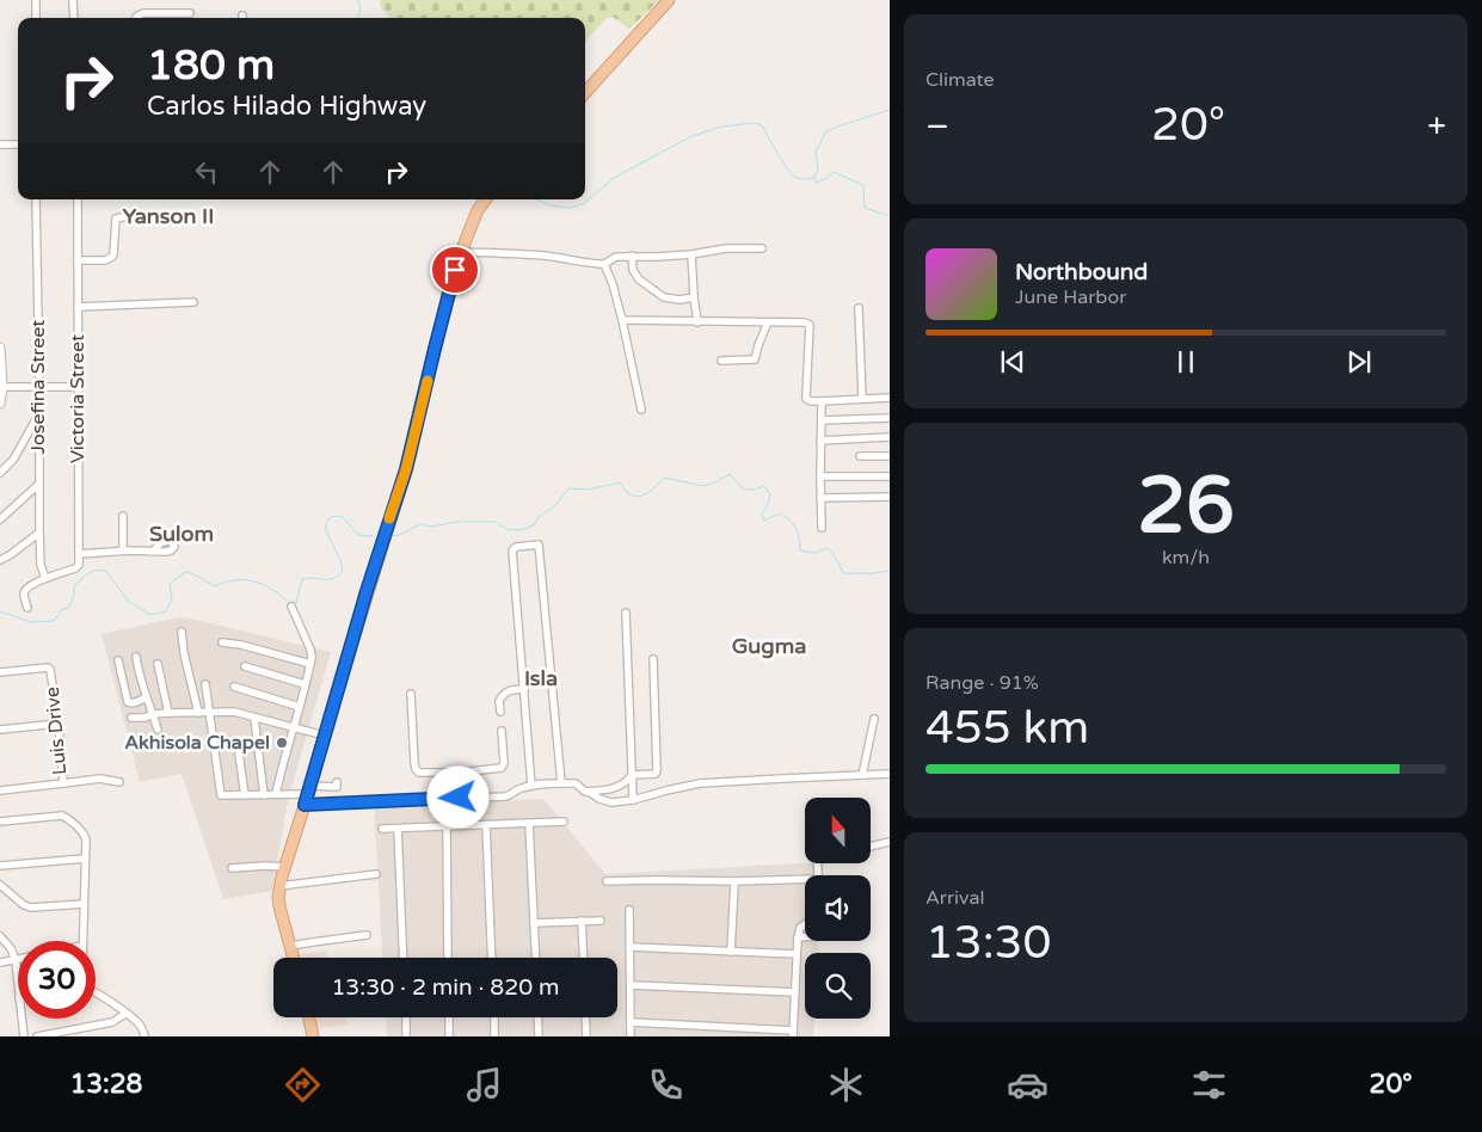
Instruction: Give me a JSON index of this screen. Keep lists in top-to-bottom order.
{
  "streets": {
    "street": ["Josefina Street", "Victoria Street", "Luis Drive"]
  },
  "districts": [
    "Yanson II",
    "Sulom",
    "Gugma",
    "Isla"
  ],
  "places": ["Akhisola Chapel"],
  "north": "top",
  "page": {
    "tile": [
      "Climate",
      ["26", "km/h"],
      ["Range · 91%", "455 km"],
      ["Arrival", "13:30"]
    ],
    "turn": ["180 m", "Carlos Hilado Highway"],
    "heat": ["−", "20°", "+"],
    "song": ["Northbound", "June Harbor"],
    "limit": "30",
    "trip": "13:30 · 2 min · 820 m",
    "tabs": ["13:28", "20°"]
  }
}
